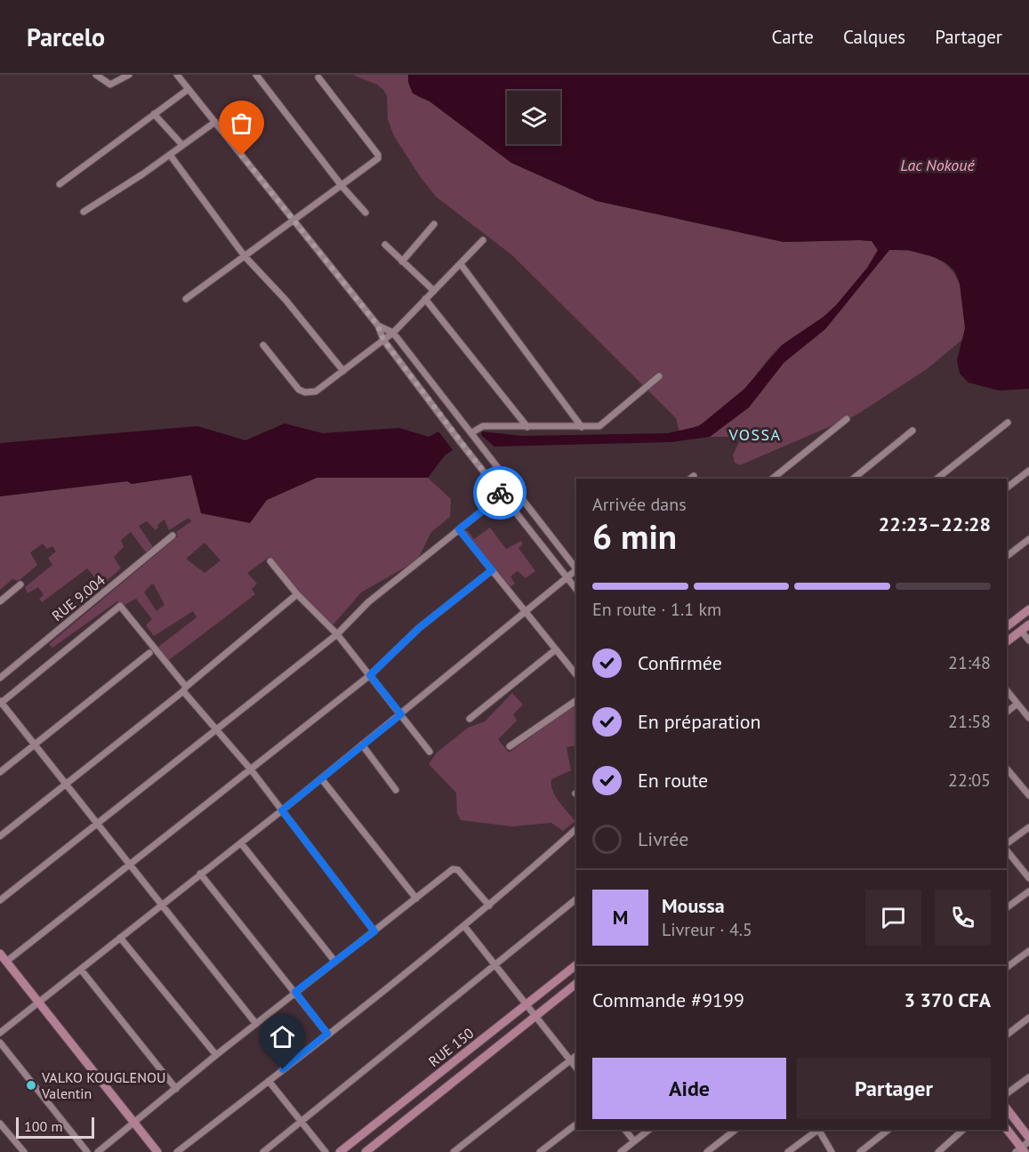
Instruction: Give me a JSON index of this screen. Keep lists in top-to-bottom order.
{
  "streets": {
    "main road": ["RUE 150"],
    "street": ["RUE 9.004"]
  },
  "districts": ["VOSSA"],
  "water": ["Lac Nokoué"],
  "places": ["VALKO KOUGLENOU Valentin"],
  "scale_bar": "100 m",
  "page": {
    "header": "Parcelo",
    "nav": ["Carte", "Calques", "Partager"],
    "heading": ["6 min", "Arrivée dans", "22:23–22:28"],
    "panel": [
      "Moussa",
      "Livreur · 4.5",
      "Commande #9199",
      "3 370 CFA"
    ],
    "bar": "En route · 1.1 km",
    "list": [
      ["Confirmée", "21:48"],
      ["En préparation", "21:58"],
      ["En route", "22:05"],
      "Livrée"
    ],
    "round": "M",
    "buttons": ["Aide", "Partager"],
    "scale": "100 m"
  }
}
